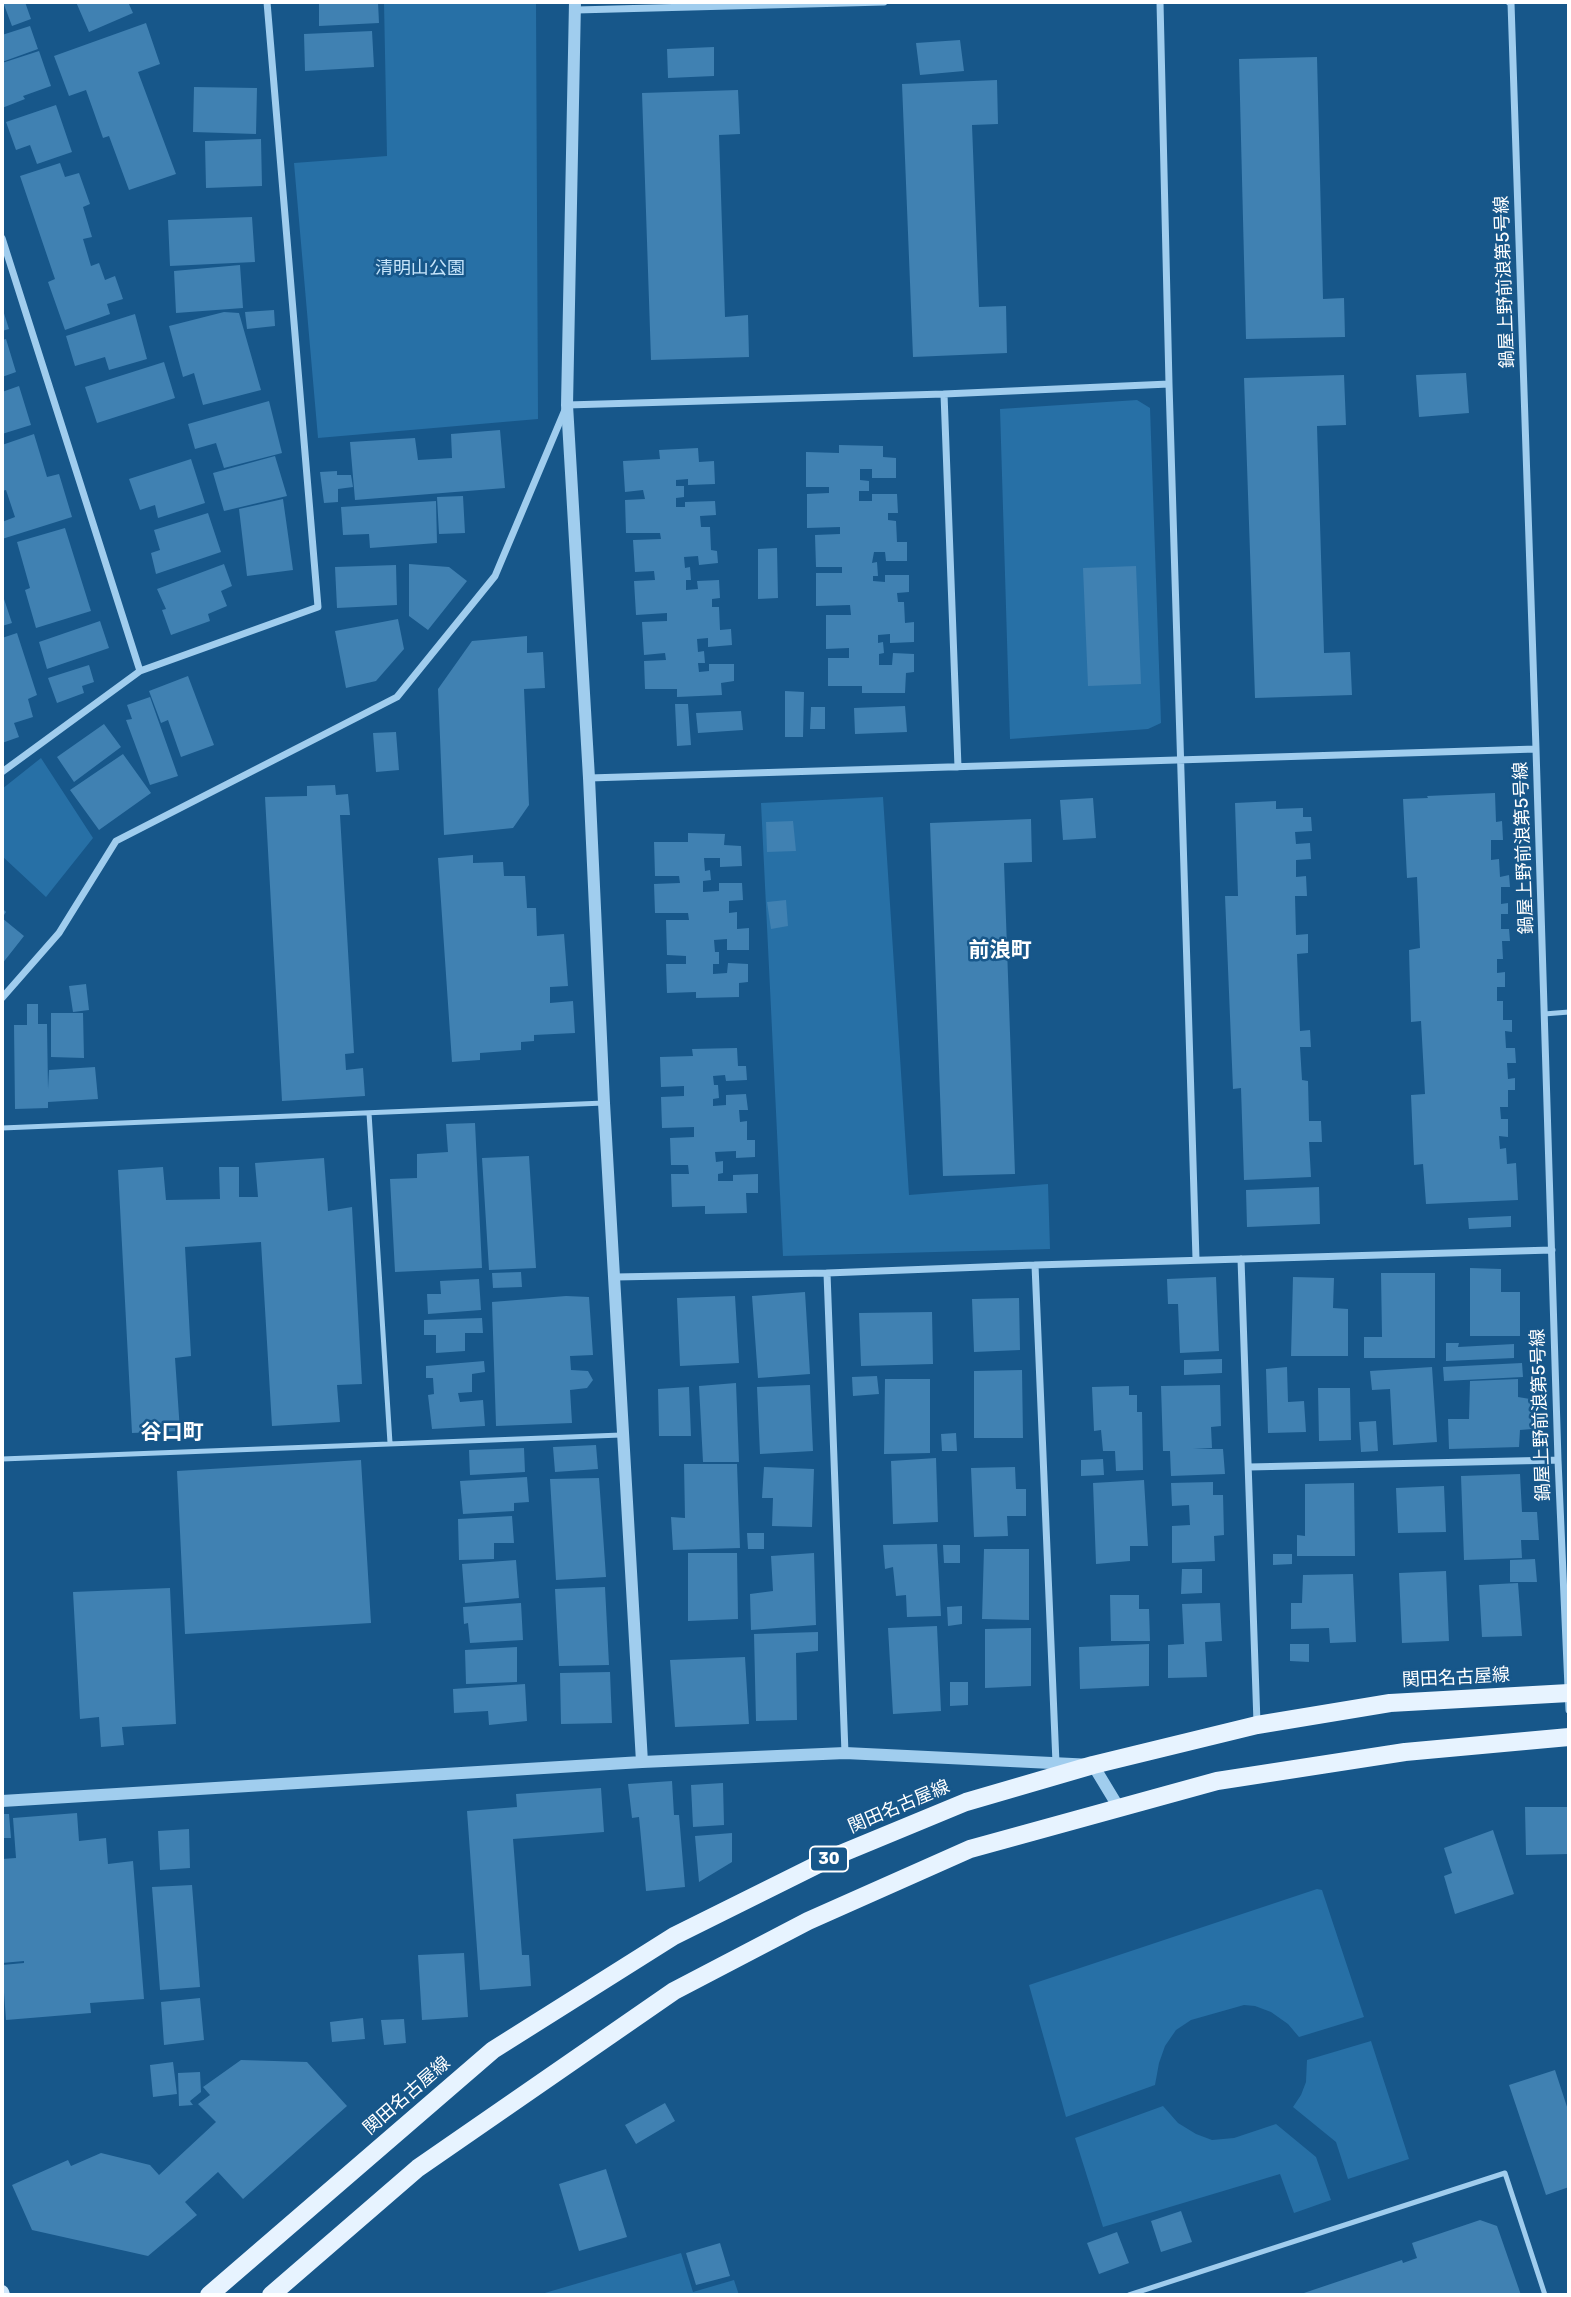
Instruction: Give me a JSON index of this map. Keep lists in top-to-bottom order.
{
  "streets": {
    "main road": ["関田名古屋線", "30"],
    "street": ["鍋屋上野前浪第5号線"]
  },
  "crossings": [
    ["鍋屋上野前浪第5号線", "関田名古屋線"]
  ],
  "districts": ["前浪町", "谷口町"],
  "parks": ["清明山公園"]
}
